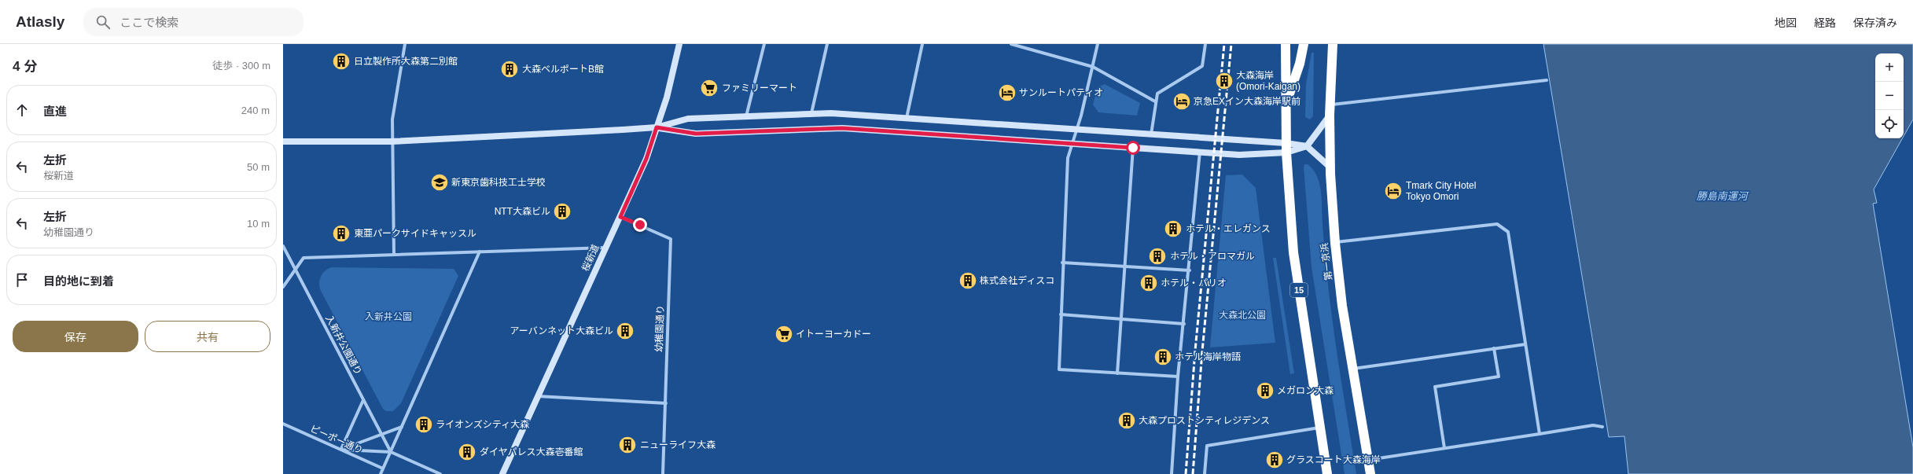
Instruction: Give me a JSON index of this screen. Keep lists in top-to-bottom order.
{
  "streets": {
    "highway": ["第一京浜", "15"],
    "street": [
      "桜新道",
      "幼稚園通り",
      "入新井公園通り",
      "ピーポー通り"
    ]
  },
  "crossings": [
    ["桜新道", "幼稚園通り"]
  ],
  "water": ["勝島南運河"],
  "parks": ["大森北公園", "入新井公園"],
  "places": {
    "building": [
      "日立製作所大森第二別館",
      "大森ベルポートB館",
      "大森海岸 (Omori-Kaigan)",
      "NTT大森ビル",
      "ホテル・エレガンス",
      "東亜パークサイドキャッスル",
      "ホテル・アロマガル",
      "株式会社ディスコ",
      "ホテル・パリオ",
      "アーバンネット大森ビル",
      "ホテル海岸物語",
      "メガロン大森",
      "大森プロストシティレジデンス",
      "ライオンズシティ大森",
      "ニューライフ大森",
      "ダイヤパレス大森壱番館",
      "グラスコート大森海岸"
    ],
    "supermarket": ["ファミリーマート", "イトーヨーカドー"],
    "hotel": ["サンルートパティオ", "京急EXイン大森海岸駅前", "Tmark City Hotel Tokyo Omori"],
    "school or university": ["新東京歯科技工士学校"]
  },
  "page": {
    "header": "Atlasly",
    "search": "ここで検索",
    "nav": ["地図", "経路", "保存済み"],
    "heading": ["4 分", "徒歩 · 300 m"],
    "map_buttons": ["+", "−"],
    "list": [
      ["直進", "240 m"],
      ["左折", "桜新道", "50 m"],
      ["左折", "幼稚園通り", "10 m"],
      "目的地に到着"
    ],
    "buttons": ["保存", "共有"]
  }
}
